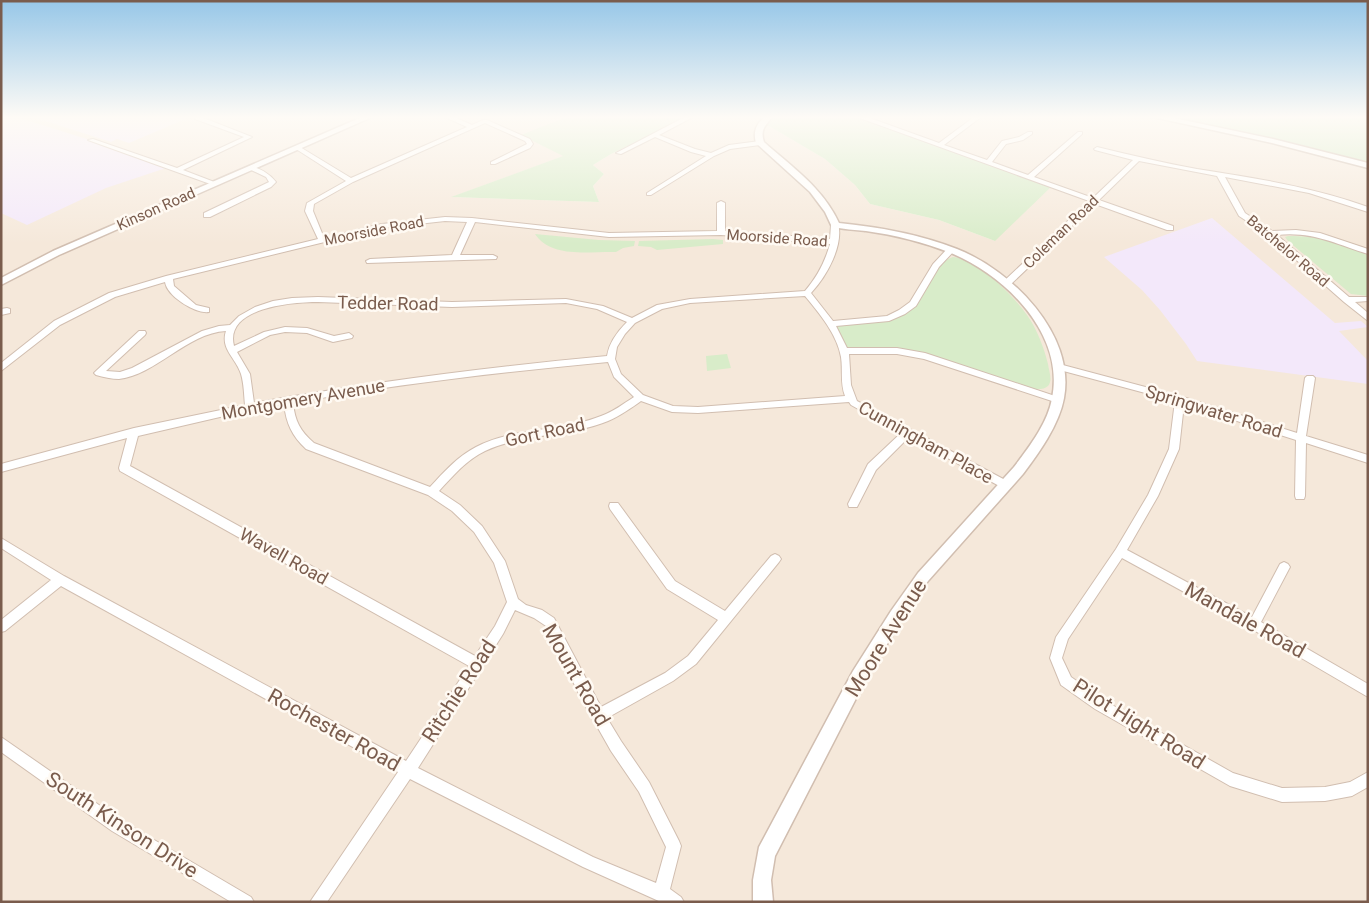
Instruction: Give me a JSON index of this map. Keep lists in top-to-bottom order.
{
  "streets": {
    "street": [
      "Kinson Road",
      "Moorside Road",
      "Coleman Road",
      "Batchelor Road",
      "Tedder Road",
      "Montgomery Avenue",
      "Springwater Road",
      "Gort Road",
      "Cunningham Place",
      "Wavell Road",
      "Mandale Road",
      "Moore Avenue",
      "Mount Road",
      "Ritchie Road",
      "Pilot Hight Road",
      "Rochester Road",
      "South Kinson Drive"
    ]
  },
  "crossings": [
    ["Coleman Road", "Moore Avenue"],
    ["Montgomery Avenue", "Wavell Road"],
    ["Springwater Road", "Moore Avenue"],
    ["Springwater Road", "Pilot Hight Road"],
    ["Cunningham Place", "Moore Avenue"],
    ["Wavell Road", "Ritchie Road"],
    ["Mandale Road", "Pilot Hight Road"],
    ["Mount Road", "Ritchie Road"],
    ["Mount Road", "Rochester Road"],
    ["Ritchie Road", "Rochester Road"]
  ]
}
